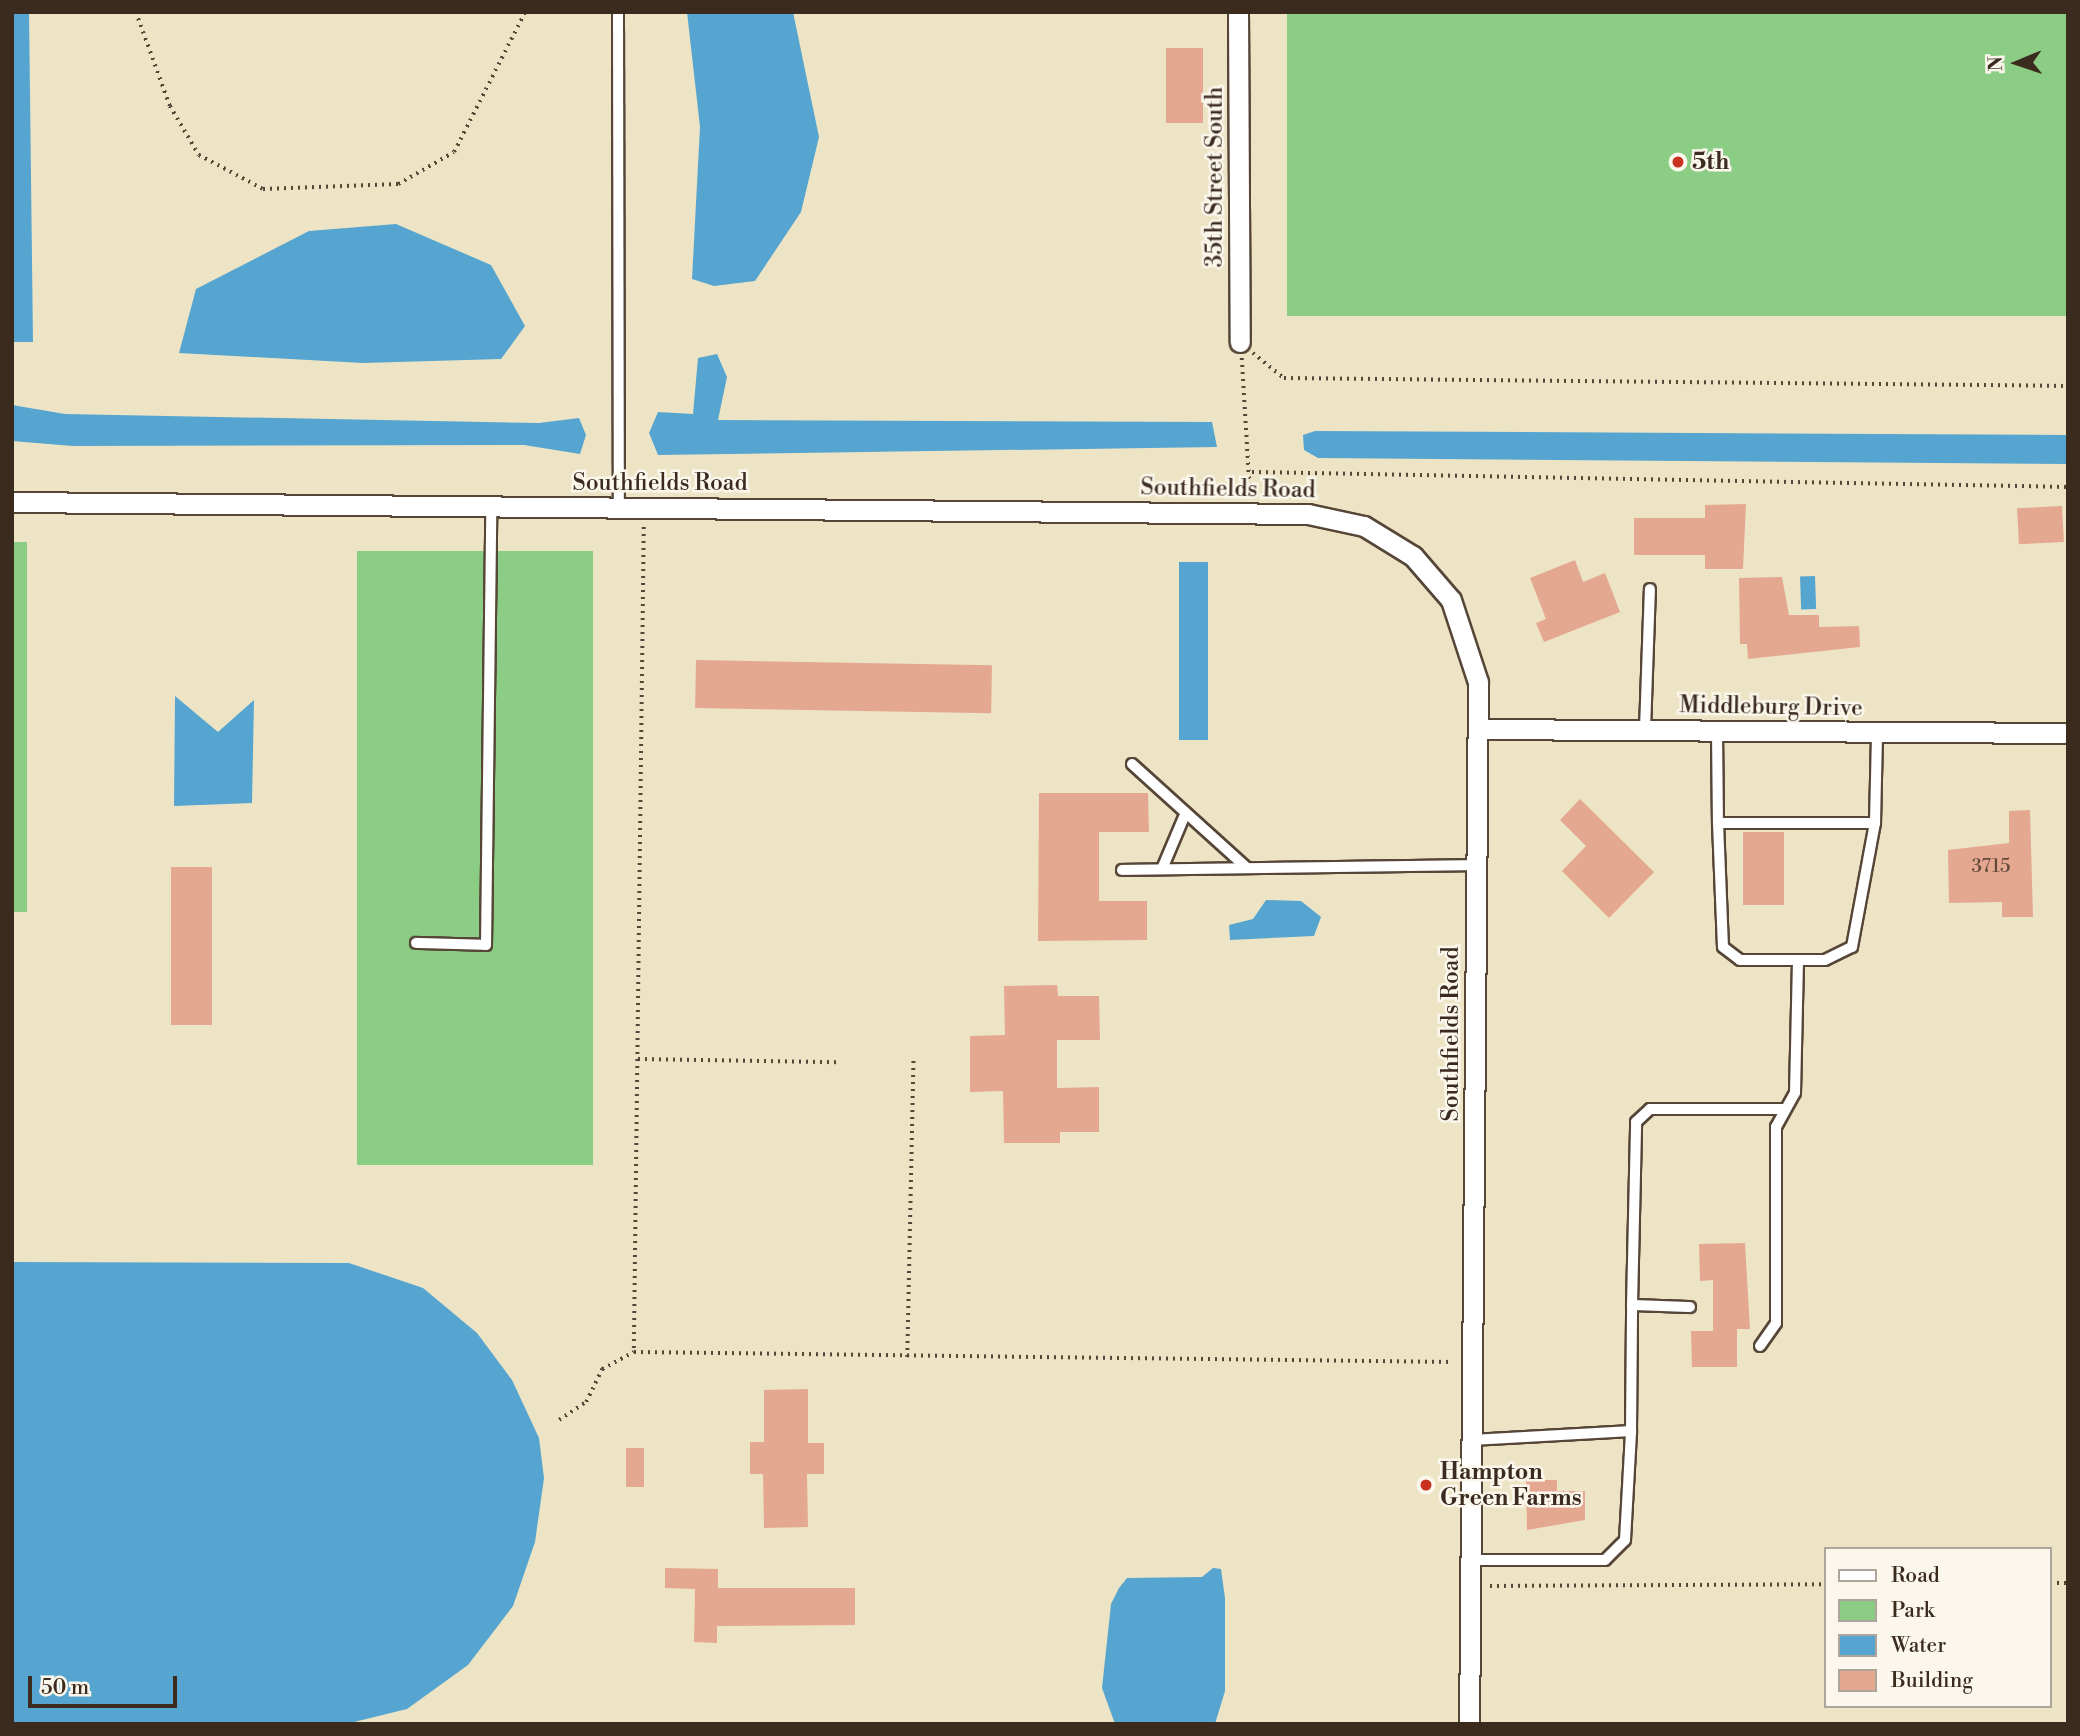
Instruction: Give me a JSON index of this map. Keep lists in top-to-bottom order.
{
  "streets": {
    "street": ["35th Street South", "Southfields Road", "Middleburg Drive"]
  },
  "crossings": [
    ["Southfields Road", "Middleburg Drive"]
  ],
  "places": ["5th", "Hampton Green Farms"],
  "house_numbers": ["3715"],
  "legend": [
    "Road",
    "Park",
    "Water",
    "Building"
  ],
  "scale_bar": "50 m",
  "north": "left"
}
